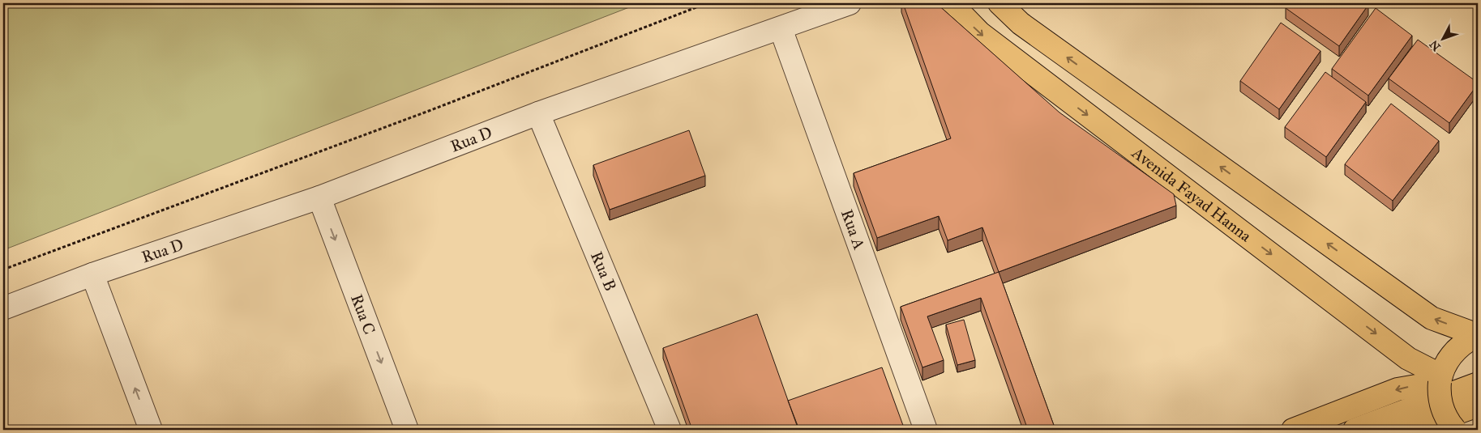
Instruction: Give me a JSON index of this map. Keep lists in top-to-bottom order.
{
  "streets": {
    "main road": ["Avenida Fayad Hanna"],
    "street": [
      "Rua D",
      "Rua A",
      "Rua B",
      "Rua C"
    ]
  },
  "crossings": [
    ["Rua D", "Rua A"],
    ["Rua D", "Rua B"],
    ["Rua D", "Rua C"]
  ],
  "one_way": ["Rua C"],
  "north": "bottom left"
}
